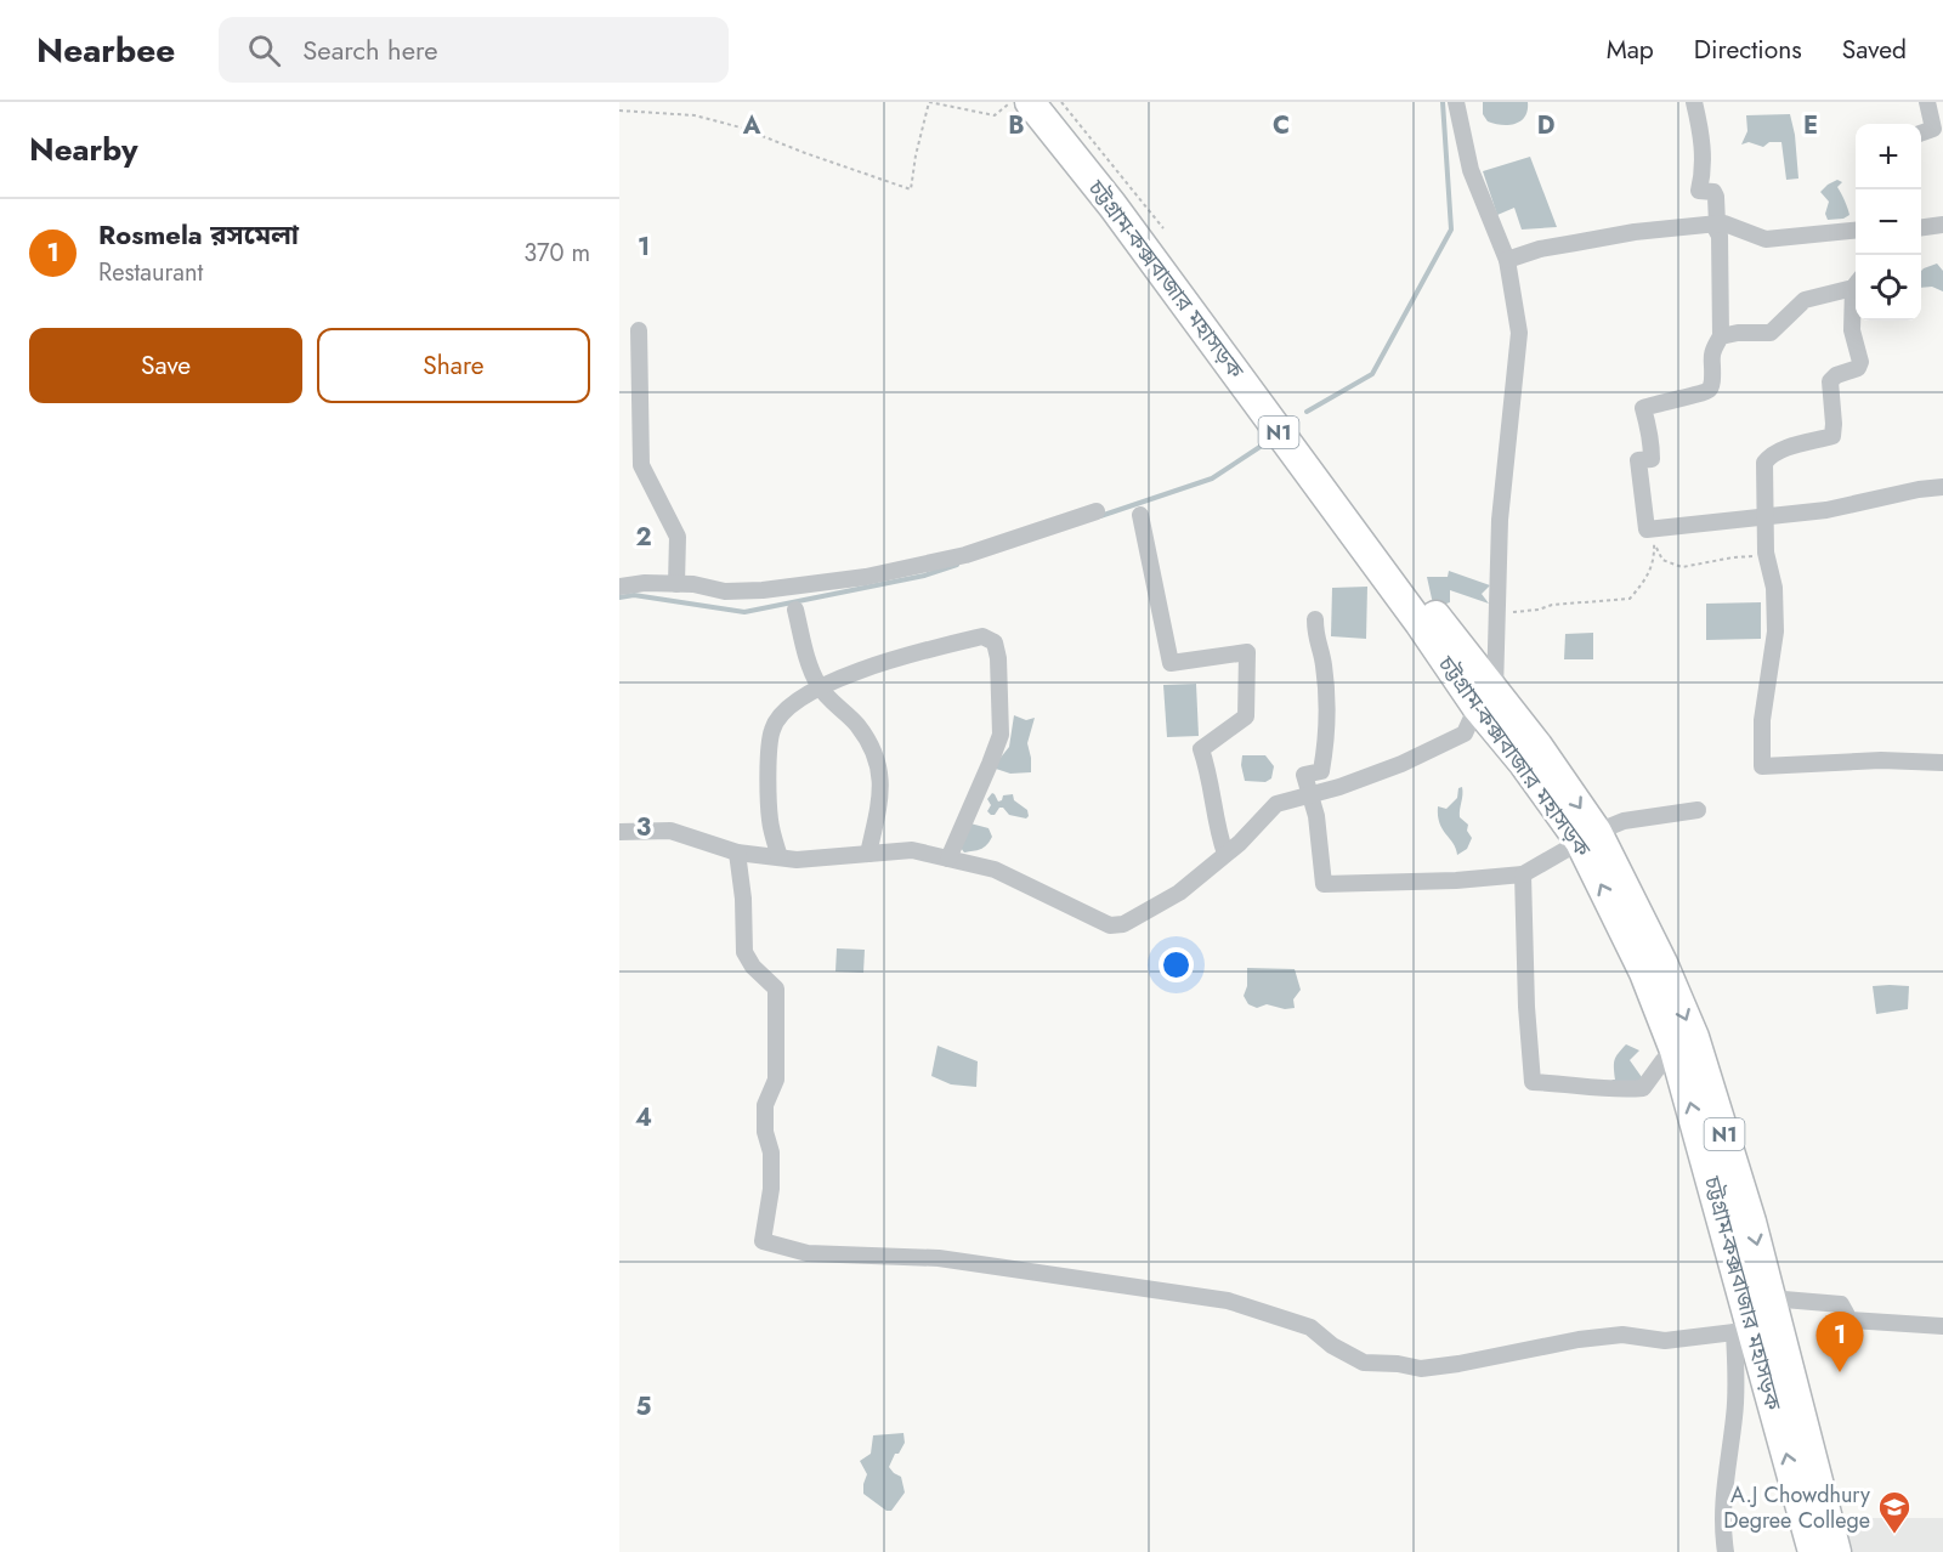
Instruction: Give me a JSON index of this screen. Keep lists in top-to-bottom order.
{
  "streets": {
    "highway": ["চট্টগ্রাম-কক্সবাজার মহাসড়ক", "N1"]
  },
  "places": {
    "school or university": ["A.J Chowdhury Degree College"]
  },
  "page": {
    "header": "Nearbee",
    "search": "Search here",
    "nav": ["Map", "Directions", "Saved"],
    "heading": "Nearby",
    "map_buttons": ["+", "−"],
    "list": [
      {
        "mark": "1",
        "name": "Rosmela রসমেলা",
        "note": "Restaurant",
        "value": "370 m"
      }
    ],
    "buttons": ["Save", "Share"],
    "pins": "1"
  },
  "grid": {
    "columns": [
      "A",
      "B",
      "C",
      "D",
      "E"
    ],
    "rows": [
      "1",
      "2",
      "3",
      "4",
      "5"
    ]
  }
}
